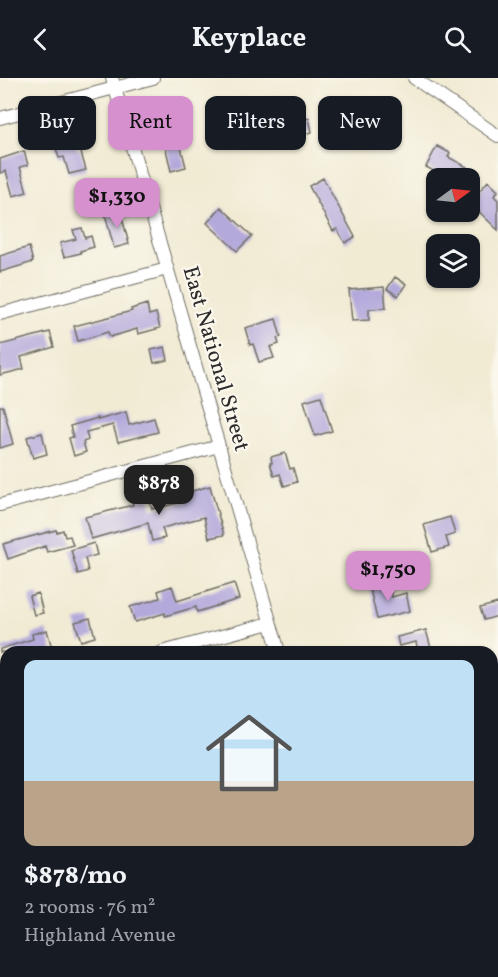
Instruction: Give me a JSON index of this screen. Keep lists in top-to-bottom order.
{
  "streets": {
    "street": ["East National Street"]
  },
  "north": "right",
  "page": {
    "header": "Keyplace",
    "chip": [
      "Buy",
      "Rent",
      "Filters",
      "New"
    ],
    "price": ["$1,330", "$878", "$1,750"],
    "list": [
      {
        "name": "$878/mo",
        "note": "2 rooms · 76 m² · Highland Avenue"
      }
    ]
  }
}
